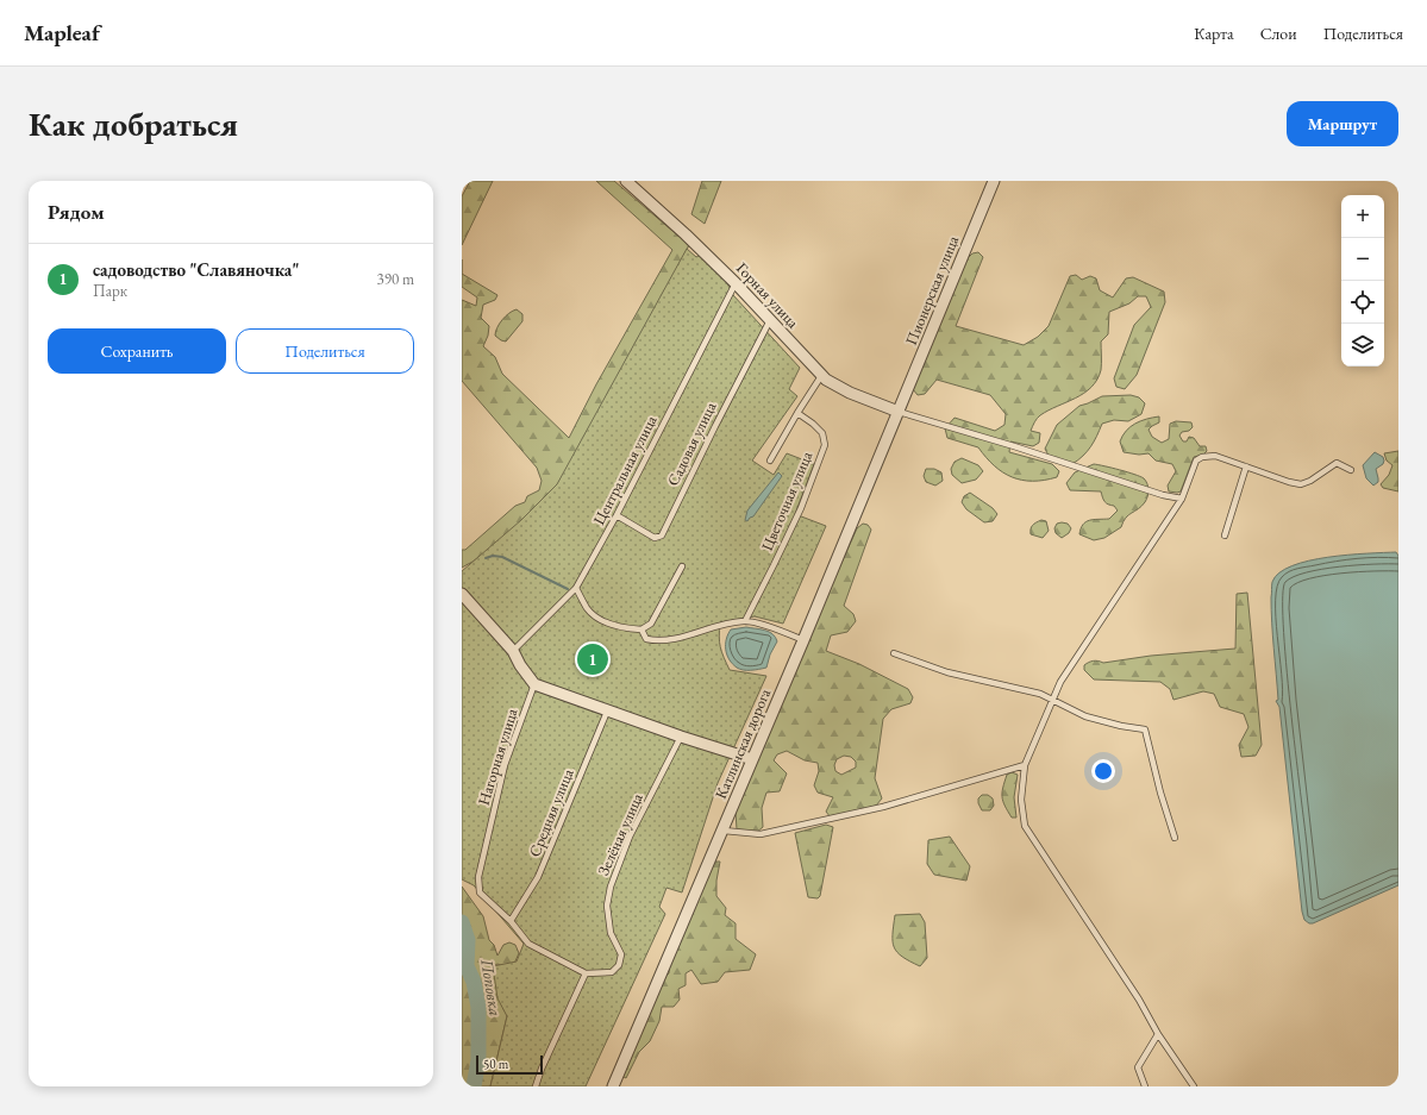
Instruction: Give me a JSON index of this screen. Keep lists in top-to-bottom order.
{
  "streets": {
    "street": ["Пионерская улица", "Горная улица", "Катлинская дорога"],
    "lane": [
      "Садовая улица",
      "Центральная улица",
      "Цветочная улица",
      "Нагорная улица",
      "Средняя улица",
      "Зелёная улица"
    ]
  },
  "crossings": [
    ["Пионерская улица", "Горная улица"],
    ["Пионерская улица", "Катлинская дорога"],
    ["Горная улица", "Садовая улица"],
    ["Горная улица", "Центральная улица"],
    ["Горная улица", "Катлинская дорога"],
    ["Садовая улица", "Центральная улица"],
    ["Нагорная улица", "Средняя улица"]
  ],
  "water": ["Поповка"],
  "scale_bar": "50 m",
  "page": {
    "header": "Mapleaf",
    "nav": ["Карта", "Слои", "Поделиться"],
    "buttons": [
      "Маршрут",
      ["Сохранить", "Поделиться"]
    ],
    "title": "Как добраться",
    "heading": "Рядом",
    "map_buttons": ["+", "−"],
    "list": [
      {
        "mark": "1",
        "name": "садоводство \"Славяночка\"",
        "note": "Парк",
        "value": "390 m"
      }
    ],
    "pins": "1",
    "scale": "50 m"
  }
}
